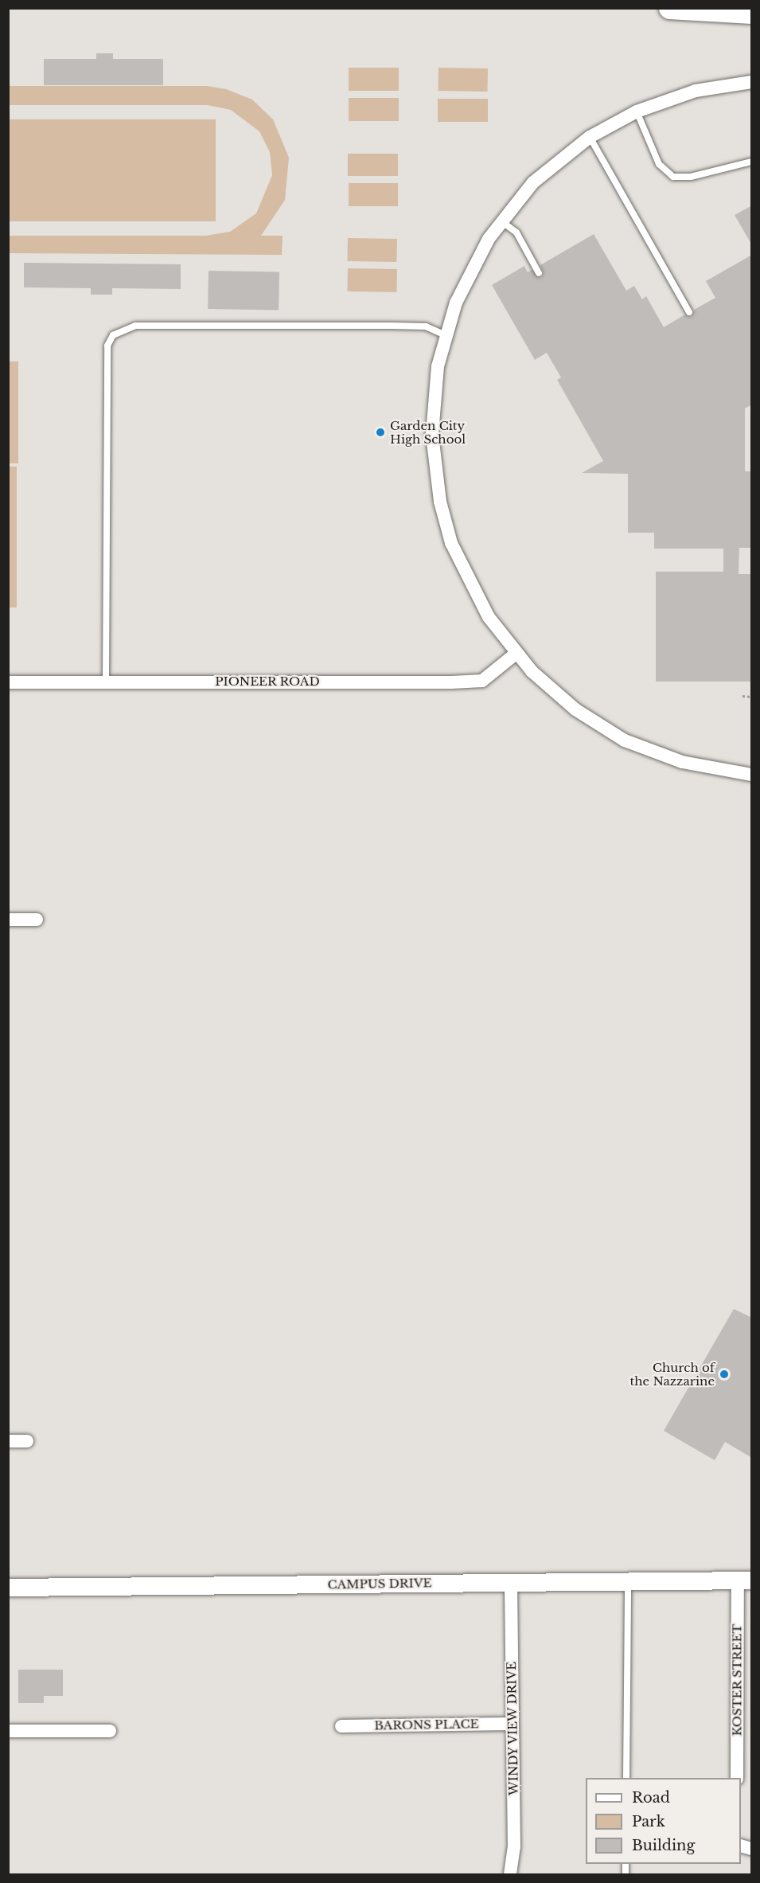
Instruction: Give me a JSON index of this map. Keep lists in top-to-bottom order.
{
  "streets": {
    "main road": ["CAMPUS DRIVE"],
    "street": [
      "PIONEER ROAD",
      "KOSTER STREET",
      "BARONS PLACE",
      "WINDY VIEW DRIVE"
    ]
  },
  "crossings": [
    ["CAMPUS DRIVE", "KOSTER STREET"],
    ["CAMPUS DRIVE", "WINDY VIEW DRIVE"],
    ["BARONS PLACE", "WINDY VIEW DRIVE"]
  ],
  "places": ["Garden City High School", "Church of the Nazzarine"],
  "legend": ["Road", "Park", "Building"]
}
